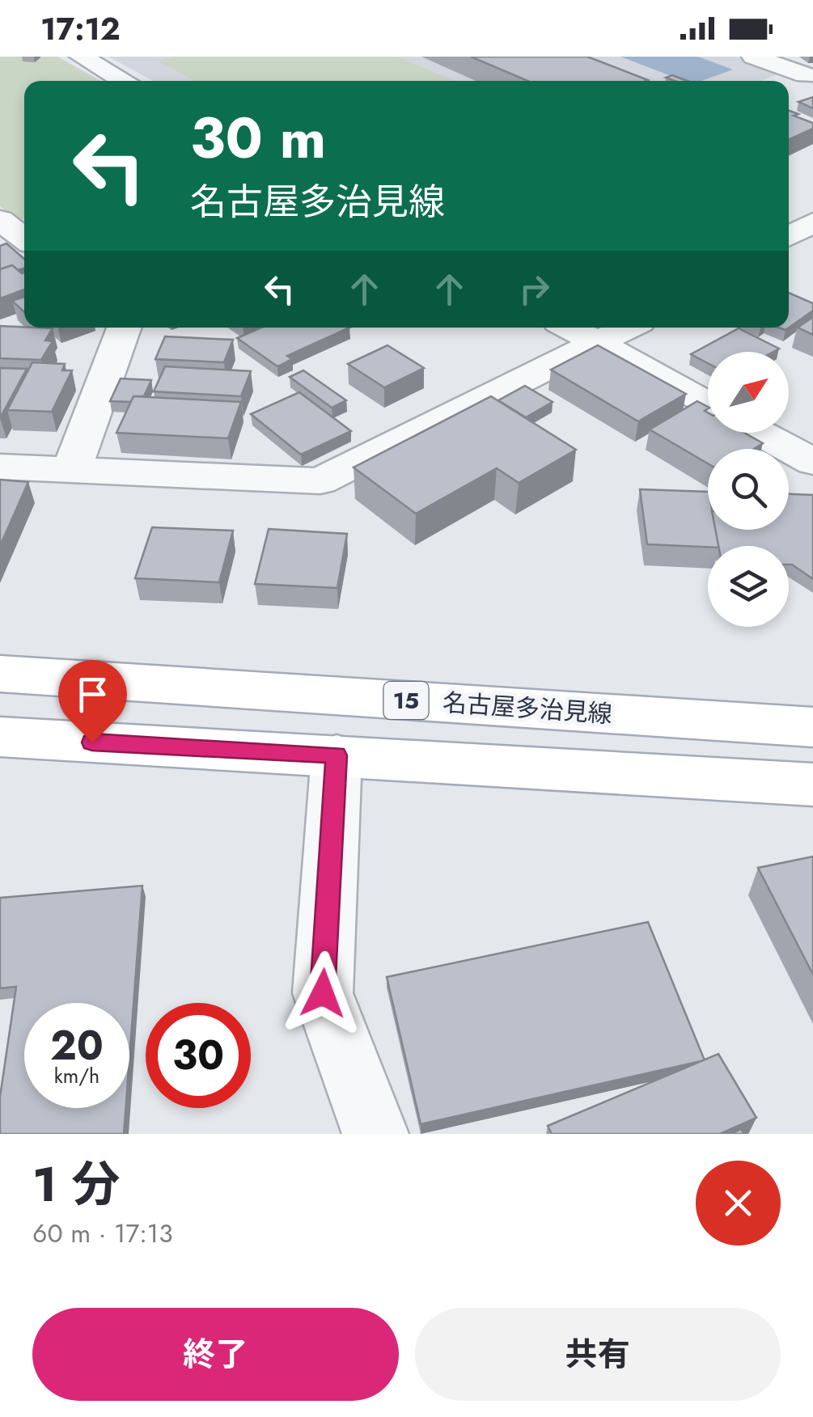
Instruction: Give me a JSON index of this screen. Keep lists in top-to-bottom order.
{
  "streets": {
    "main road": ["15", "名古屋多治見線"]
  },
  "north": "top right",
  "page": {
    "status": "17:12",
    "turn": ["30 m", "名古屋多治見線"],
    "speed": "20 km/h",
    "limit": "30",
    "heading": ["1 分", "60 m · 17:13"],
    "buttons": ["終了", "共有"]
  }
}
